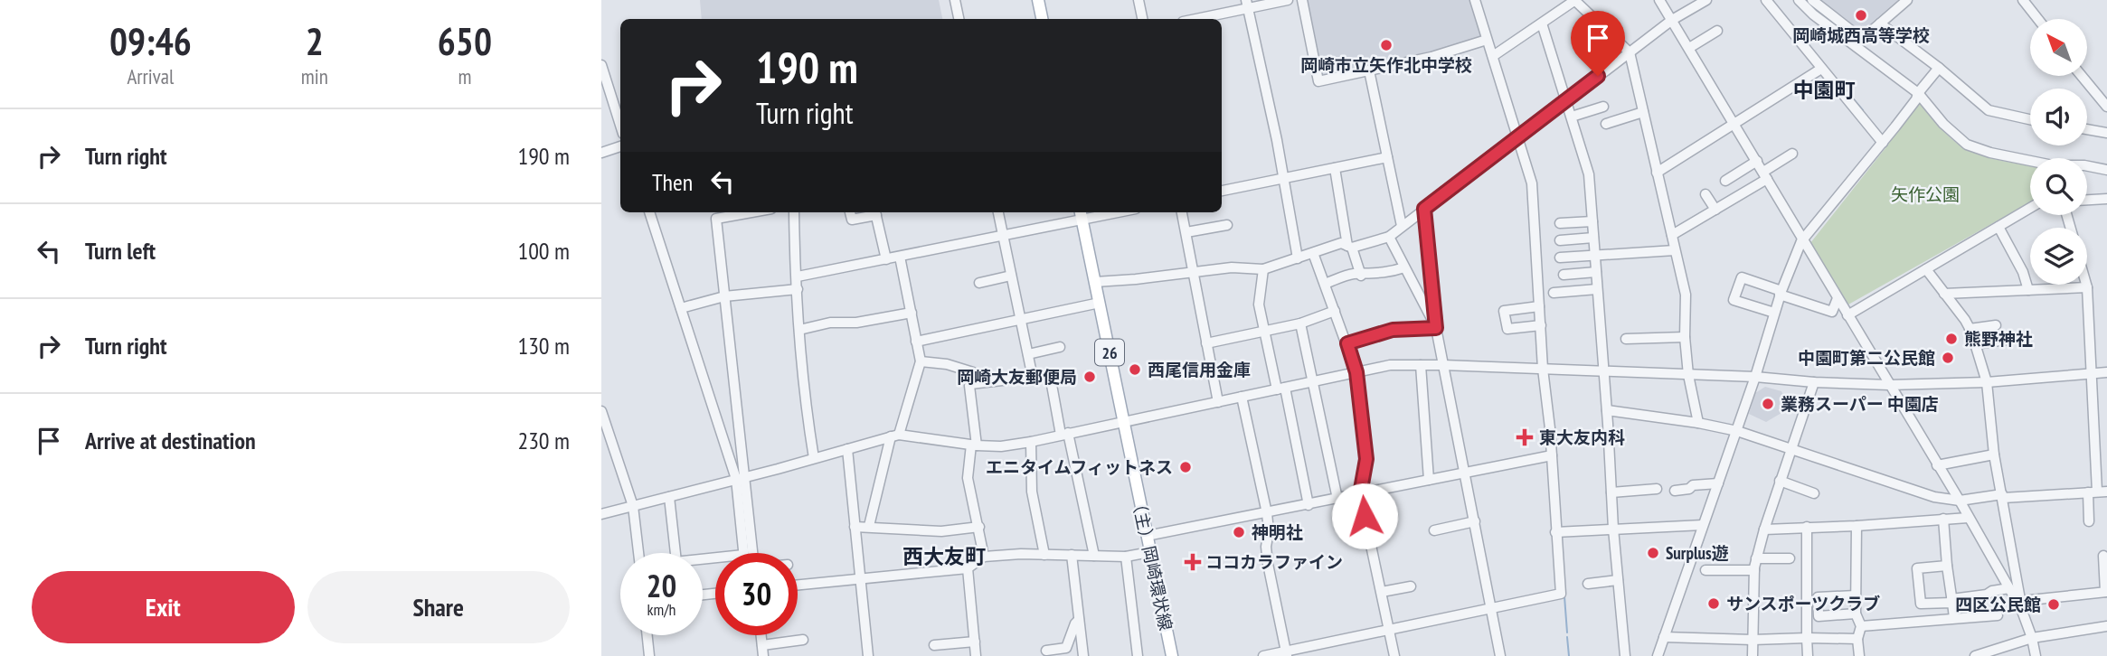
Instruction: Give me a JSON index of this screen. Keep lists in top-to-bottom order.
{
  "streets": {
    "main road": ["26", "（主）岡崎環状線"]
  },
  "districts": ["中園町", "西大友町"],
  "parks": ["矢作公園"],
  "places": {
    "other": [
      "岡崎城西高等学校",
      "岡崎市立矢作北中学校",
      "熊野神社",
      "中園町第二公民館",
      "西尾信用金庫",
      "岡崎大友郵便局",
      "業務スーパー 中園店",
      "エニタイムフィットネス",
      "神明社",
      "Surplus遊",
      "サンスポーツクラブ",
      "四区公民館"
    ],
    "health": ["東大友内科", "ココカラファイン"]
  },
  "north": "top left",
  "page": {
    "eta": [
      "09:46",
      "Arrival",
      "2",
      "min",
      "650",
      "m"
    ],
    "turn": ["190 m", "Turn right"],
    "list": [
      {
        "name": "Turn right",
        "value": "190 m"
      },
      {
        "name": "Turn left",
        "value": "100 m"
      },
      {
        "name": "Turn right",
        "value": "130 m"
      },
      {
        "name": "Arrive at destination",
        "value": "230 m"
      }
    ],
    "then": "Then",
    "speed": "20 km/h",
    "limit": "30",
    "buttons": ["Exit", "Share"]
  }
}
